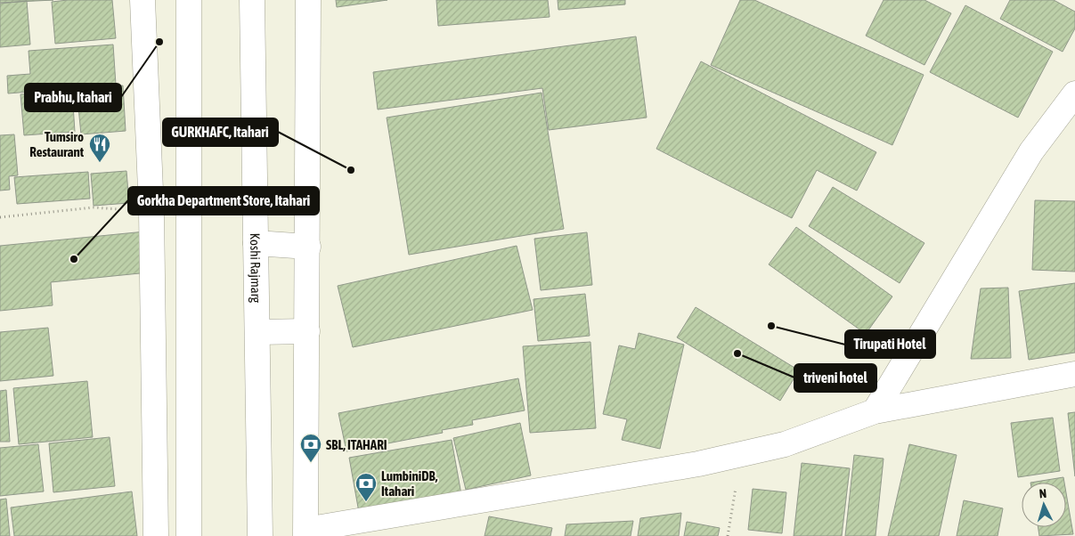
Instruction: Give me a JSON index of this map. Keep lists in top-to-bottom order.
{
  "streets": {
    "street": ["Koshi Rajmarg"]
  },
  "places": {
    "other": [
      "Prabhu, Itahari",
      "GURKHAFC, Itahari",
      "Gorkha Department Store, Itahari",
      "Tirupati Hotel",
      "triveni hotel"
    ],
    "restaurant": ["Tumsiro Restaurant"],
    "bank": ["SBL, ITAHARI", "LumbiniDB, Itahari"]
  },
  "north": "top"
}
